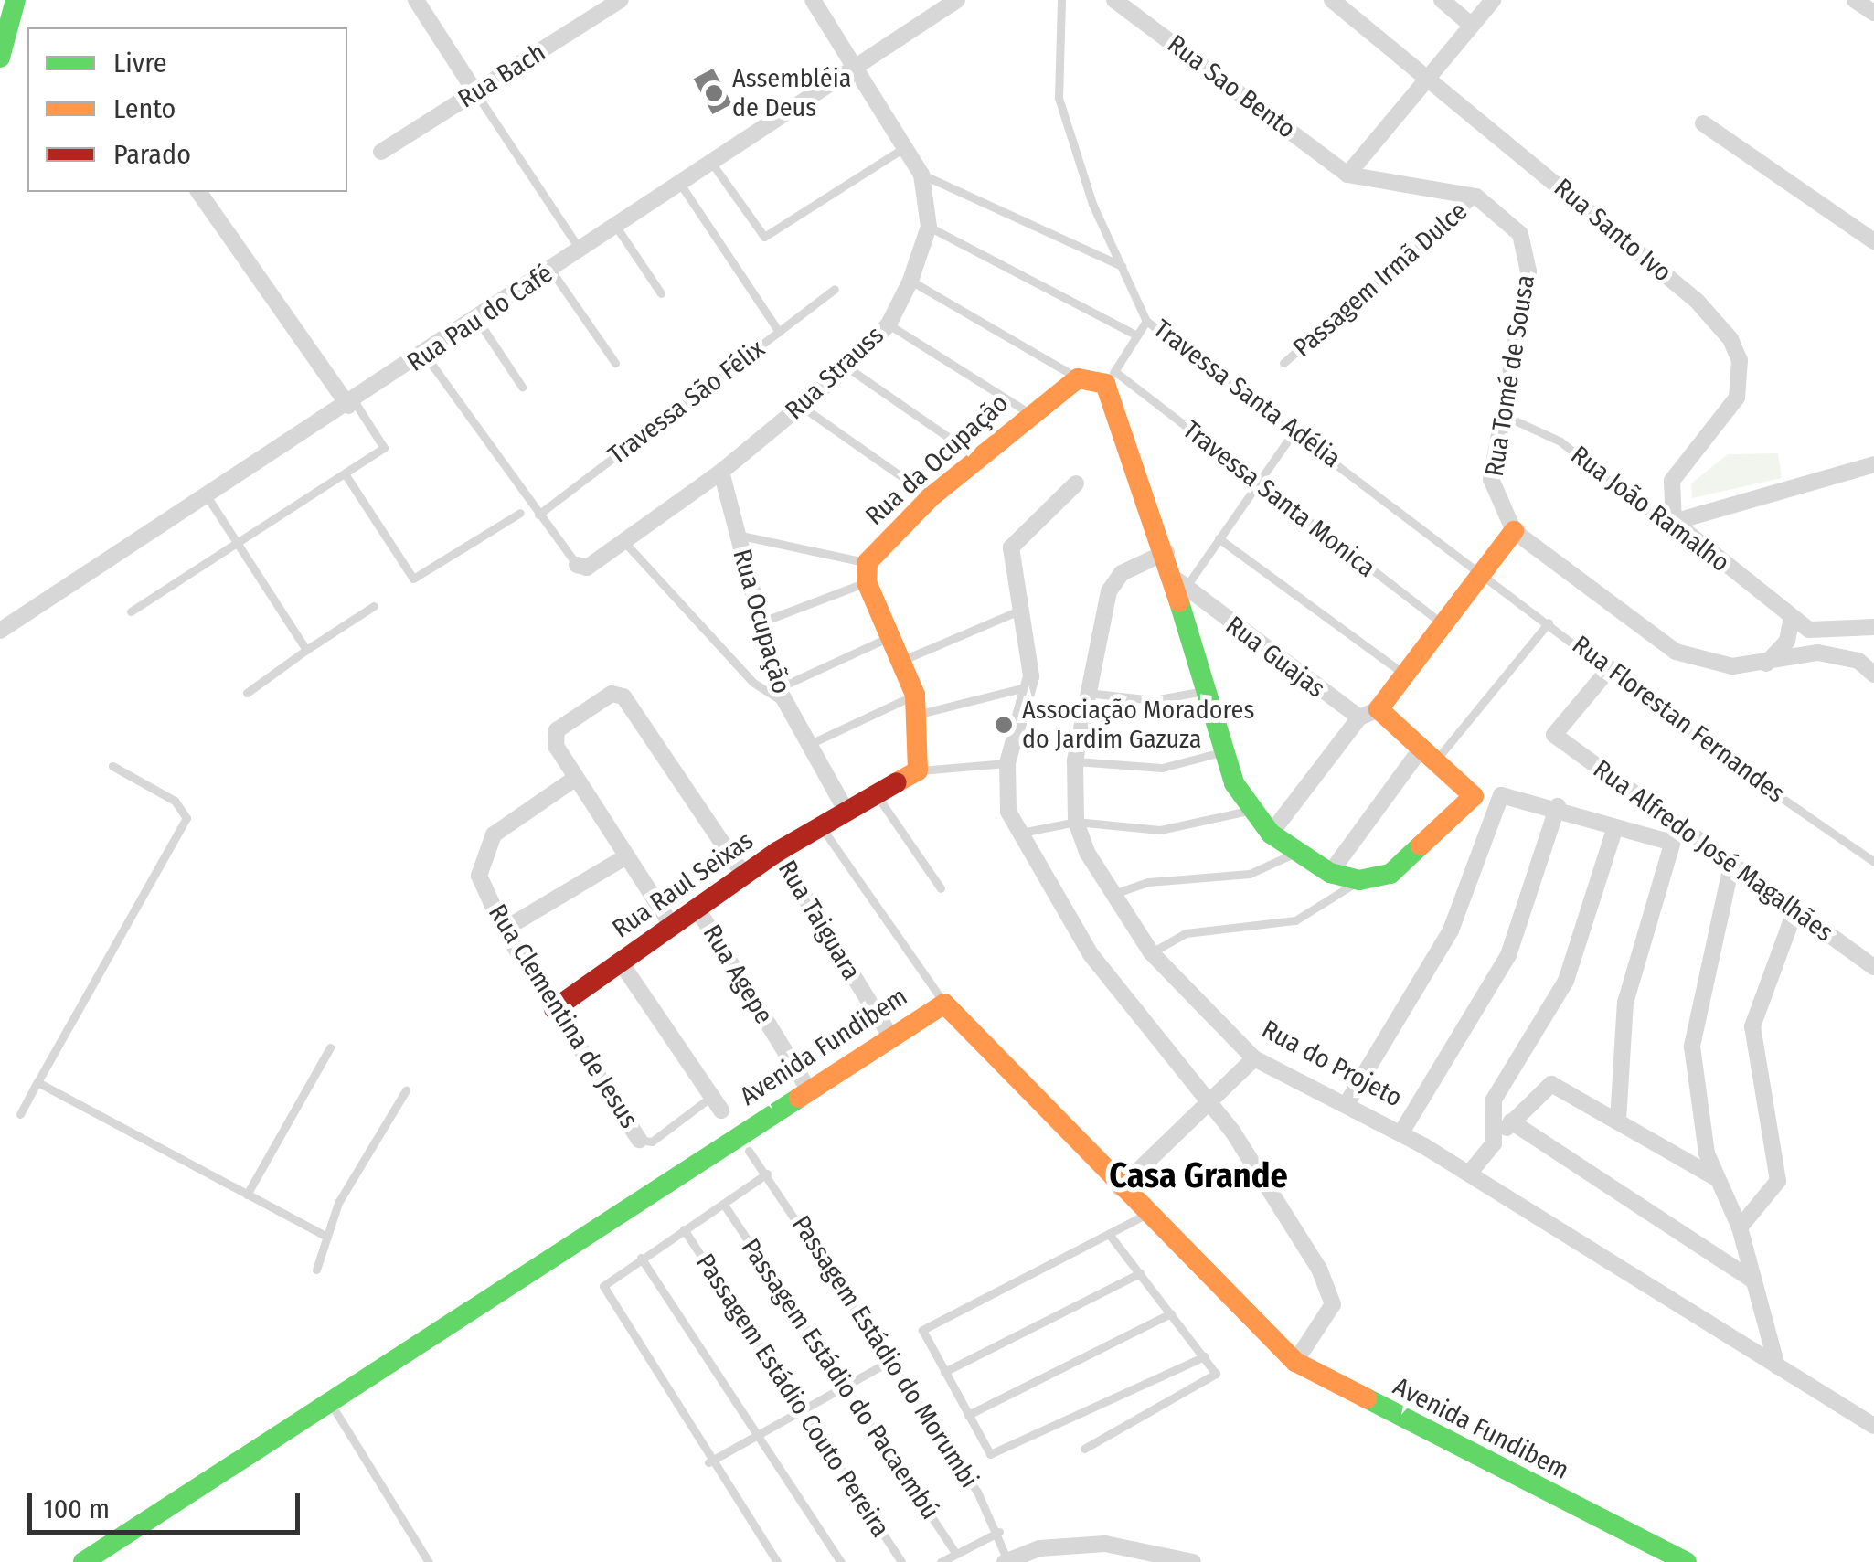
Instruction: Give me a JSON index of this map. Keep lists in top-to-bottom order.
{
  "streets": {
    "main road": ["Rua da Ocupação", "Rua Raul Seixas", "Avenida Fundibem"],
    "street": [
      "Rua Bach",
      "Rua Sao Bento",
      "Rua Santo Ivo",
      "Rua Pau do Café",
      "Rua Strauss",
      "Rua Tomé de Sousa",
      "Rua João Ramalho",
      "Rua Ocupação",
      "Rua Guajas",
      "Rua Alfredo José Magalhães",
      "Rua Taiguara",
      "Rua Agepe",
      "Rua Clementina de Jesus",
      "Rua do Projeto"
    ],
    "lane": [
      "Passagem Irmã Dulce",
      "Travessa Santa Adélia",
      "Travessa São Félix",
      "Travessa Santa Monica",
      "Rua Florestan Fernandes",
      "Passagem Estádio do Morumbi",
      "Passagem Estádio do Pacaembú",
      "Passagem Estádio Couto Pereira"
    ]
  },
  "crossings": [
    ["Rua Sao Bento", "Rua Tomé de Sousa"],
    ["Rua Santo Ivo", "Rua João Ramalho"],
    ["Passagem Irmã Dulce", "Rua Tomé de Sousa"],
    ["Rua Pau do Café", "Rua Strauss"],
    ["Rua Strauss", "Rua Ocupação"],
    ["Rua Tomé de Sousa", "Rua João Ramalho"],
    ["Travessa Santa Adélia", "Rua Florestan Fernandes"],
    ["Rua Ocupação", "Rua Raul Seixas"],
    ["Rua Florestan Fernandes", "Rua Alfredo José Magalhães"],
    ["Rua Raul Seixas", "Rua Taiguara"],
    ["Rua Raul Seixas", "Rua Agepe"],
    ["Rua Raul Seixas", "Rua Clementina de Jesus"],
    ["Rua Taiguara", "Avenida Fundibem"],
    ["Rua Agepe", "Avenida Fundibem"]
  ],
  "districts": ["Casa Grande"],
  "places": ["Assembléia de Deus", "Associação Moradores do Jardim Gazuza"],
  "legend": ["Livre", "Lento", "Parado"],
  "scale_bar": "100 m"
}
